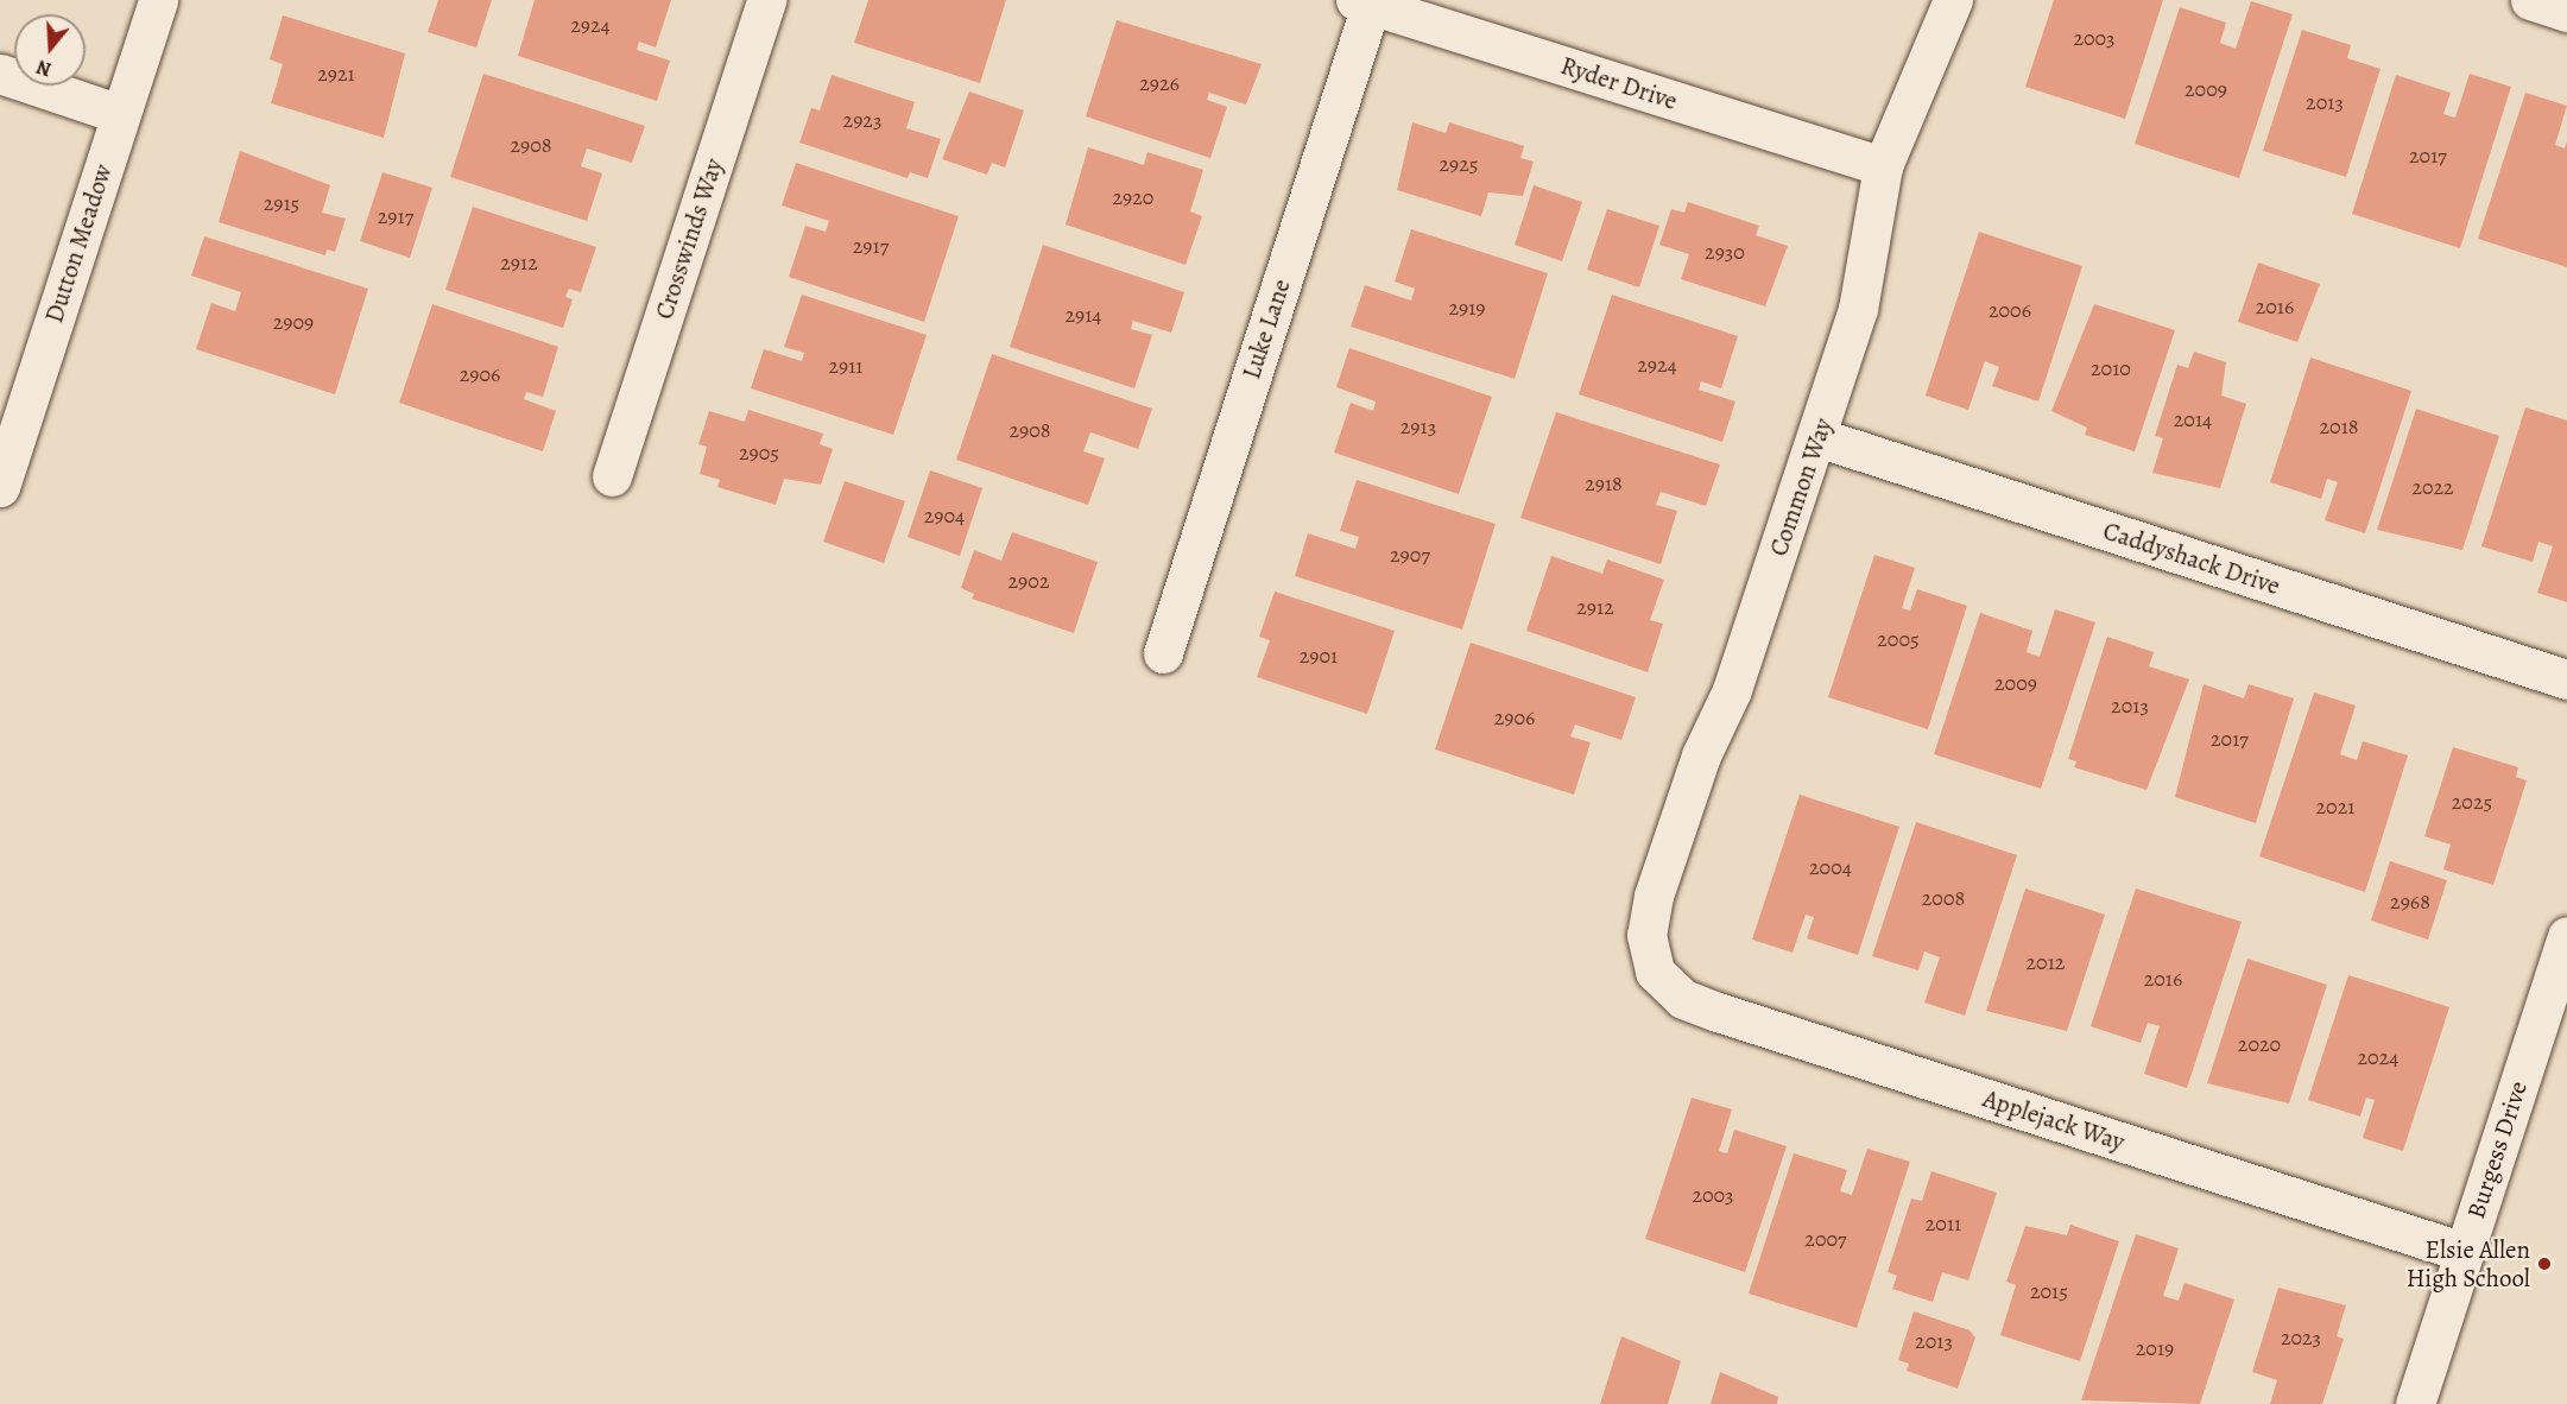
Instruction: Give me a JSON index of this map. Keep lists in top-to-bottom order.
{
  "streets": {
    "street": [
      "Ryder Drive",
      "Crosswinds Way",
      "Dutton Meadow",
      "Luke Lane",
      "Common Way",
      "Caddyshack Drive",
      "Applejack Way",
      "Burgess Drive"
    ]
  },
  "crossings": [
    ["Ryder Drive", "Luke Lane"],
    ["Ryder Drive", "Common Way"],
    ["Common Way", "Caddyshack Drive"],
    ["Common Way", "Applejack Way"],
    ["Applejack Way", "Burgess Drive"]
  ],
  "places": ["Elsie Allen High School"],
  "house_numbers": [
    "2924",
    "2003",
    "2921",
    "2926",
    "2009",
    "2013",
    "2923",
    "2908",
    "2017",
    "2925",
    "2920",
    "2915",
    "2917",
    "2917",
    "2930",
    "2912",
    "2016",
    "2919",
    "2006",
    "2914",
    "2909",
    "2924",
    "2911",
    "2010",
    "2906",
    "2014",
    "2913",
    "2018",
    "2908",
    "2905",
    "2918",
    "2022",
    "2904",
    "2907",
    "2902",
    "2912",
    "2005",
    "2901",
    "2009",
    "2013",
    "2906",
    "2017",
    "2025",
    "2021",
    "2004",
    "2008",
    "2968",
    "2012",
    "2016",
    "2020",
    "2024",
    "2003",
    "2011",
    "2007",
    "2015",
    "2023",
    "2013",
    "2019"
  ],
  "north": "bottom"
}
